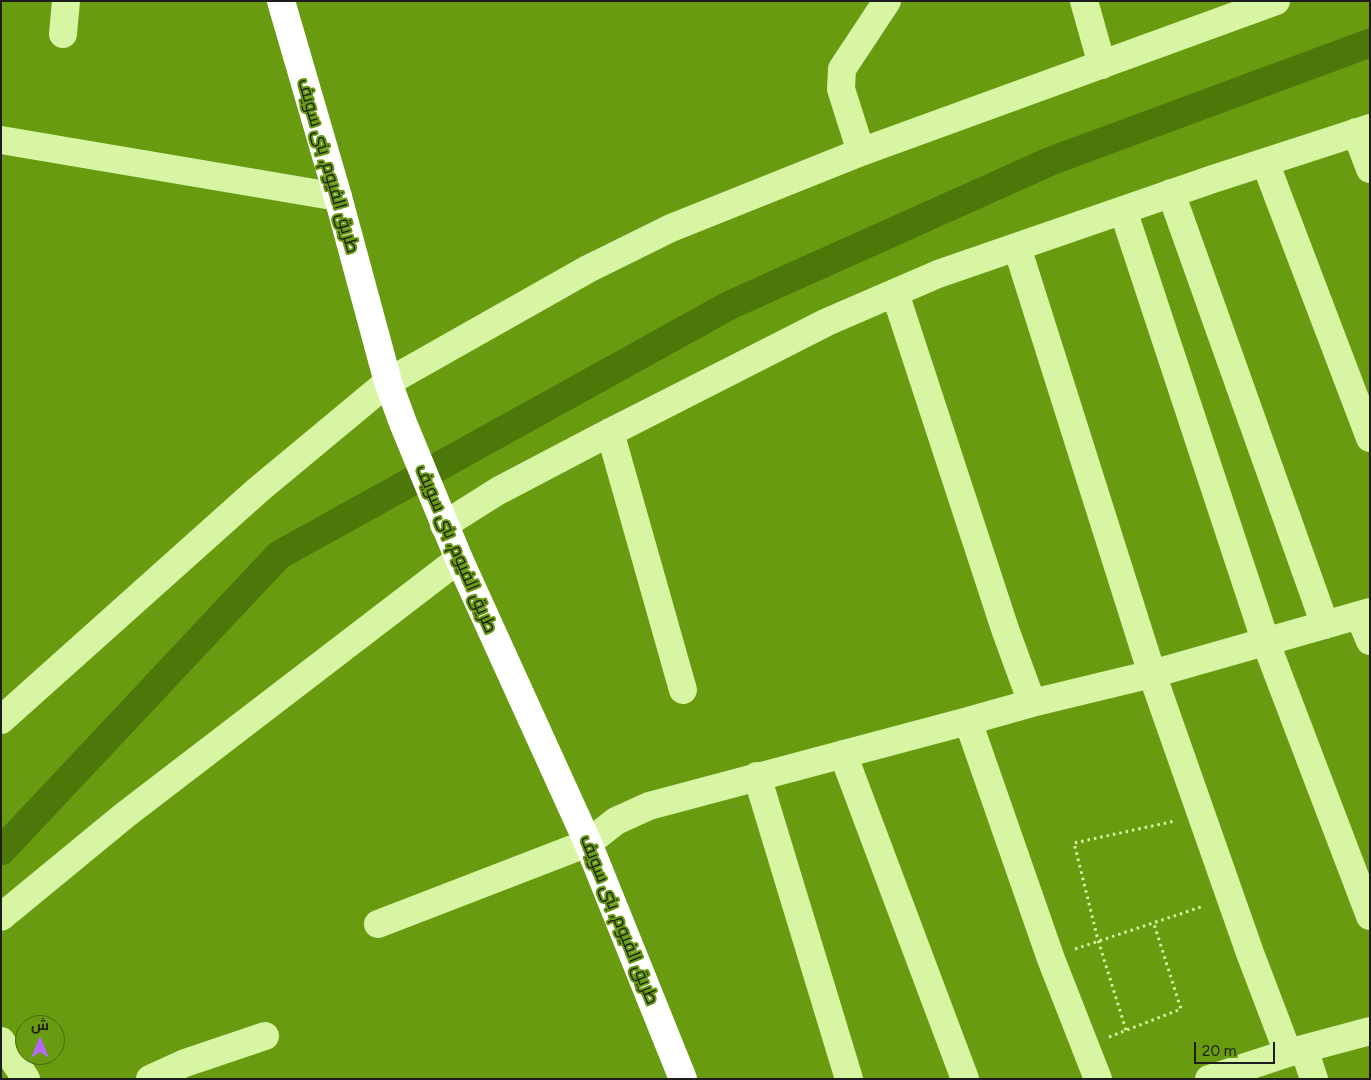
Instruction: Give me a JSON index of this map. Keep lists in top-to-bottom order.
{
  "streets": {
    "highway": ["طريق الفيوم, بنى سويف"]
  },
  "scale_bar": "20 m",
  "north": "top"
}
